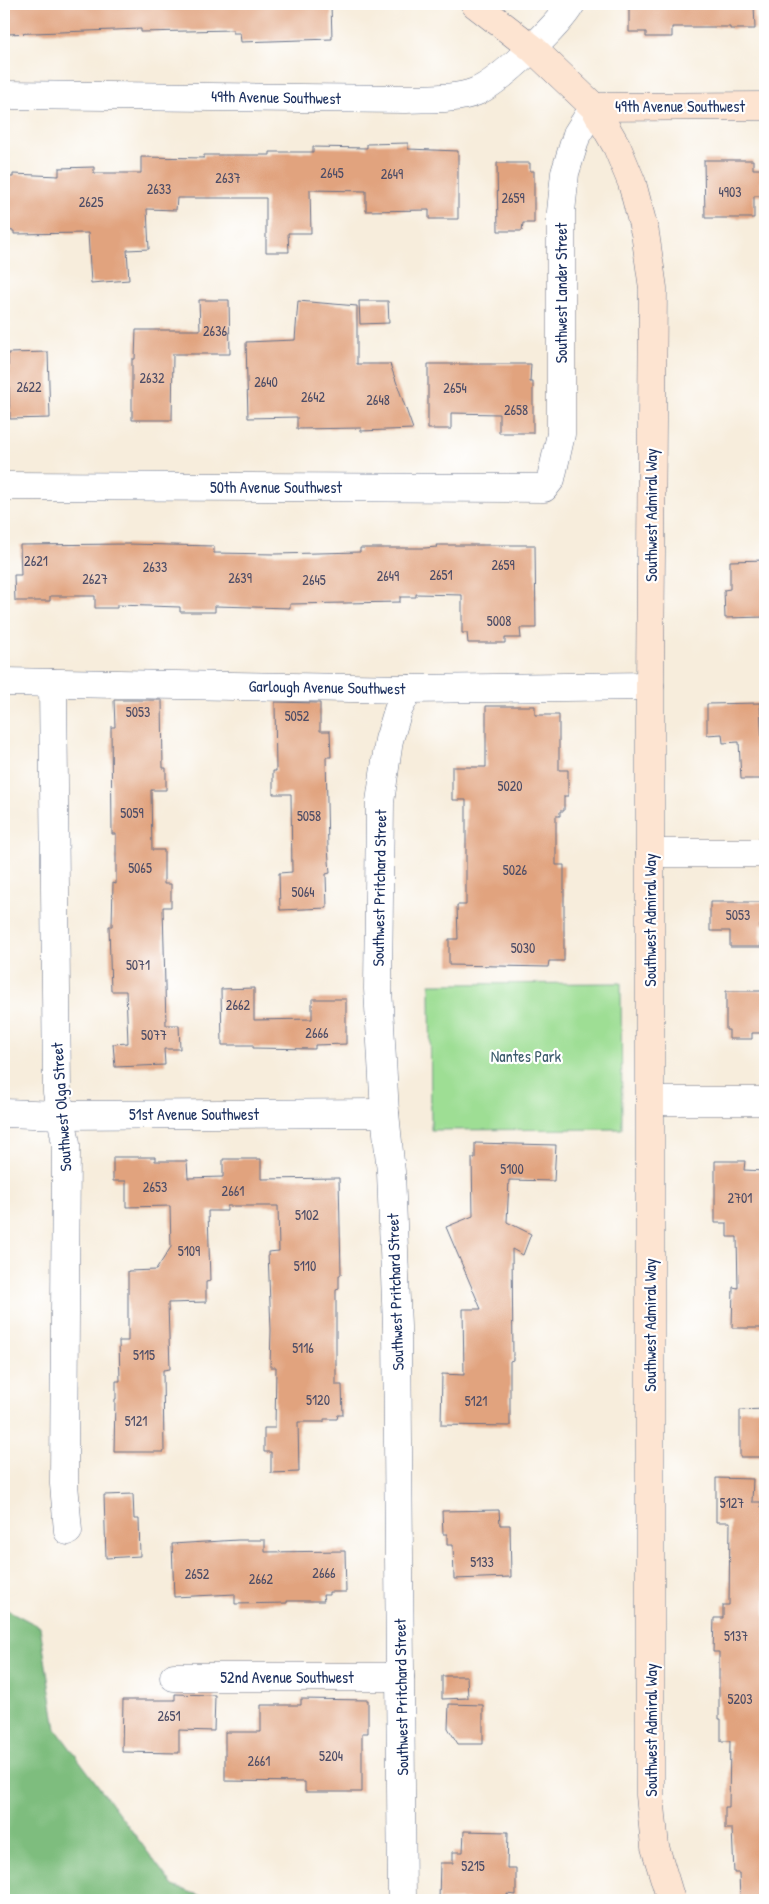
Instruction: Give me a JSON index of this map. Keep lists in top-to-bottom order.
{
  "streets": {
    "main road": ["49th Avenue Southwest", "Southwest Admiral Way"],
    "street": [
      "Southwest Lander Street",
      "50th Avenue Southwest",
      "Garlough Avenue Southwest",
      "Southwest Pritchard Street",
      "Southwest Olga Street",
      "51st Avenue Southwest",
      "52nd Avenue Southwest"
    ]
  },
  "crossings": [
    ["49th Avenue Southwest", "Southwest Lander Street"],
    ["49th Avenue Southwest", "Southwest Admiral Way"],
    ["Southwest Lander Street", "50th Avenue Southwest"],
    ["Southwest Lander Street", "Southwest Admiral Way"],
    ["Southwest Admiral Way", "Garlough Avenue Southwest"],
    ["Garlough Avenue Southwest", "Southwest Pritchard Street"],
    ["Garlough Avenue Southwest", "Southwest Olga Street"],
    ["Southwest Pritchard Street", "51st Avenue Southwest"],
    ["Southwest Pritchard Street", "52nd Avenue Southwest"],
    ["Southwest Olga Street", "51st Avenue Southwest"]
  ],
  "parks": ["Nantes Park"],
  "house_numbers": [
    "2645",
    "2649",
    "2637",
    "2633",
    "4903",
    "2659",
    "2625",
    "2636",
    "2632",
    "2640",
    "2622",
    "2654",
    "2642",
    "2648",
    "2658",
    "2621",
    "2659",
    "2633",
    "2651",
    "2649",
    "2639",
    "2627",
    "2645",
    "5008",
    "5053",
    "5052",
    "5020",
    "5059",
    "5058",
    "5065",
    "5026",
    "5064",
    "5053",
    "5030",
    "5071",
    "2662",
    "2666",
    "5077",
    "5100",
    "2653",
    "2661",
    "2701",
    "5102",
    "5109",
    "5110",
    "5116",
    "5115",
    "5120",
    "5121",
    "5121",
    "5127",
    "5133",
    "2666",
    "2652",
    "2662",
    "5137",
    "5203",
    "2651",
    "5204",
    "2661",
    "5215"
  ]
}
